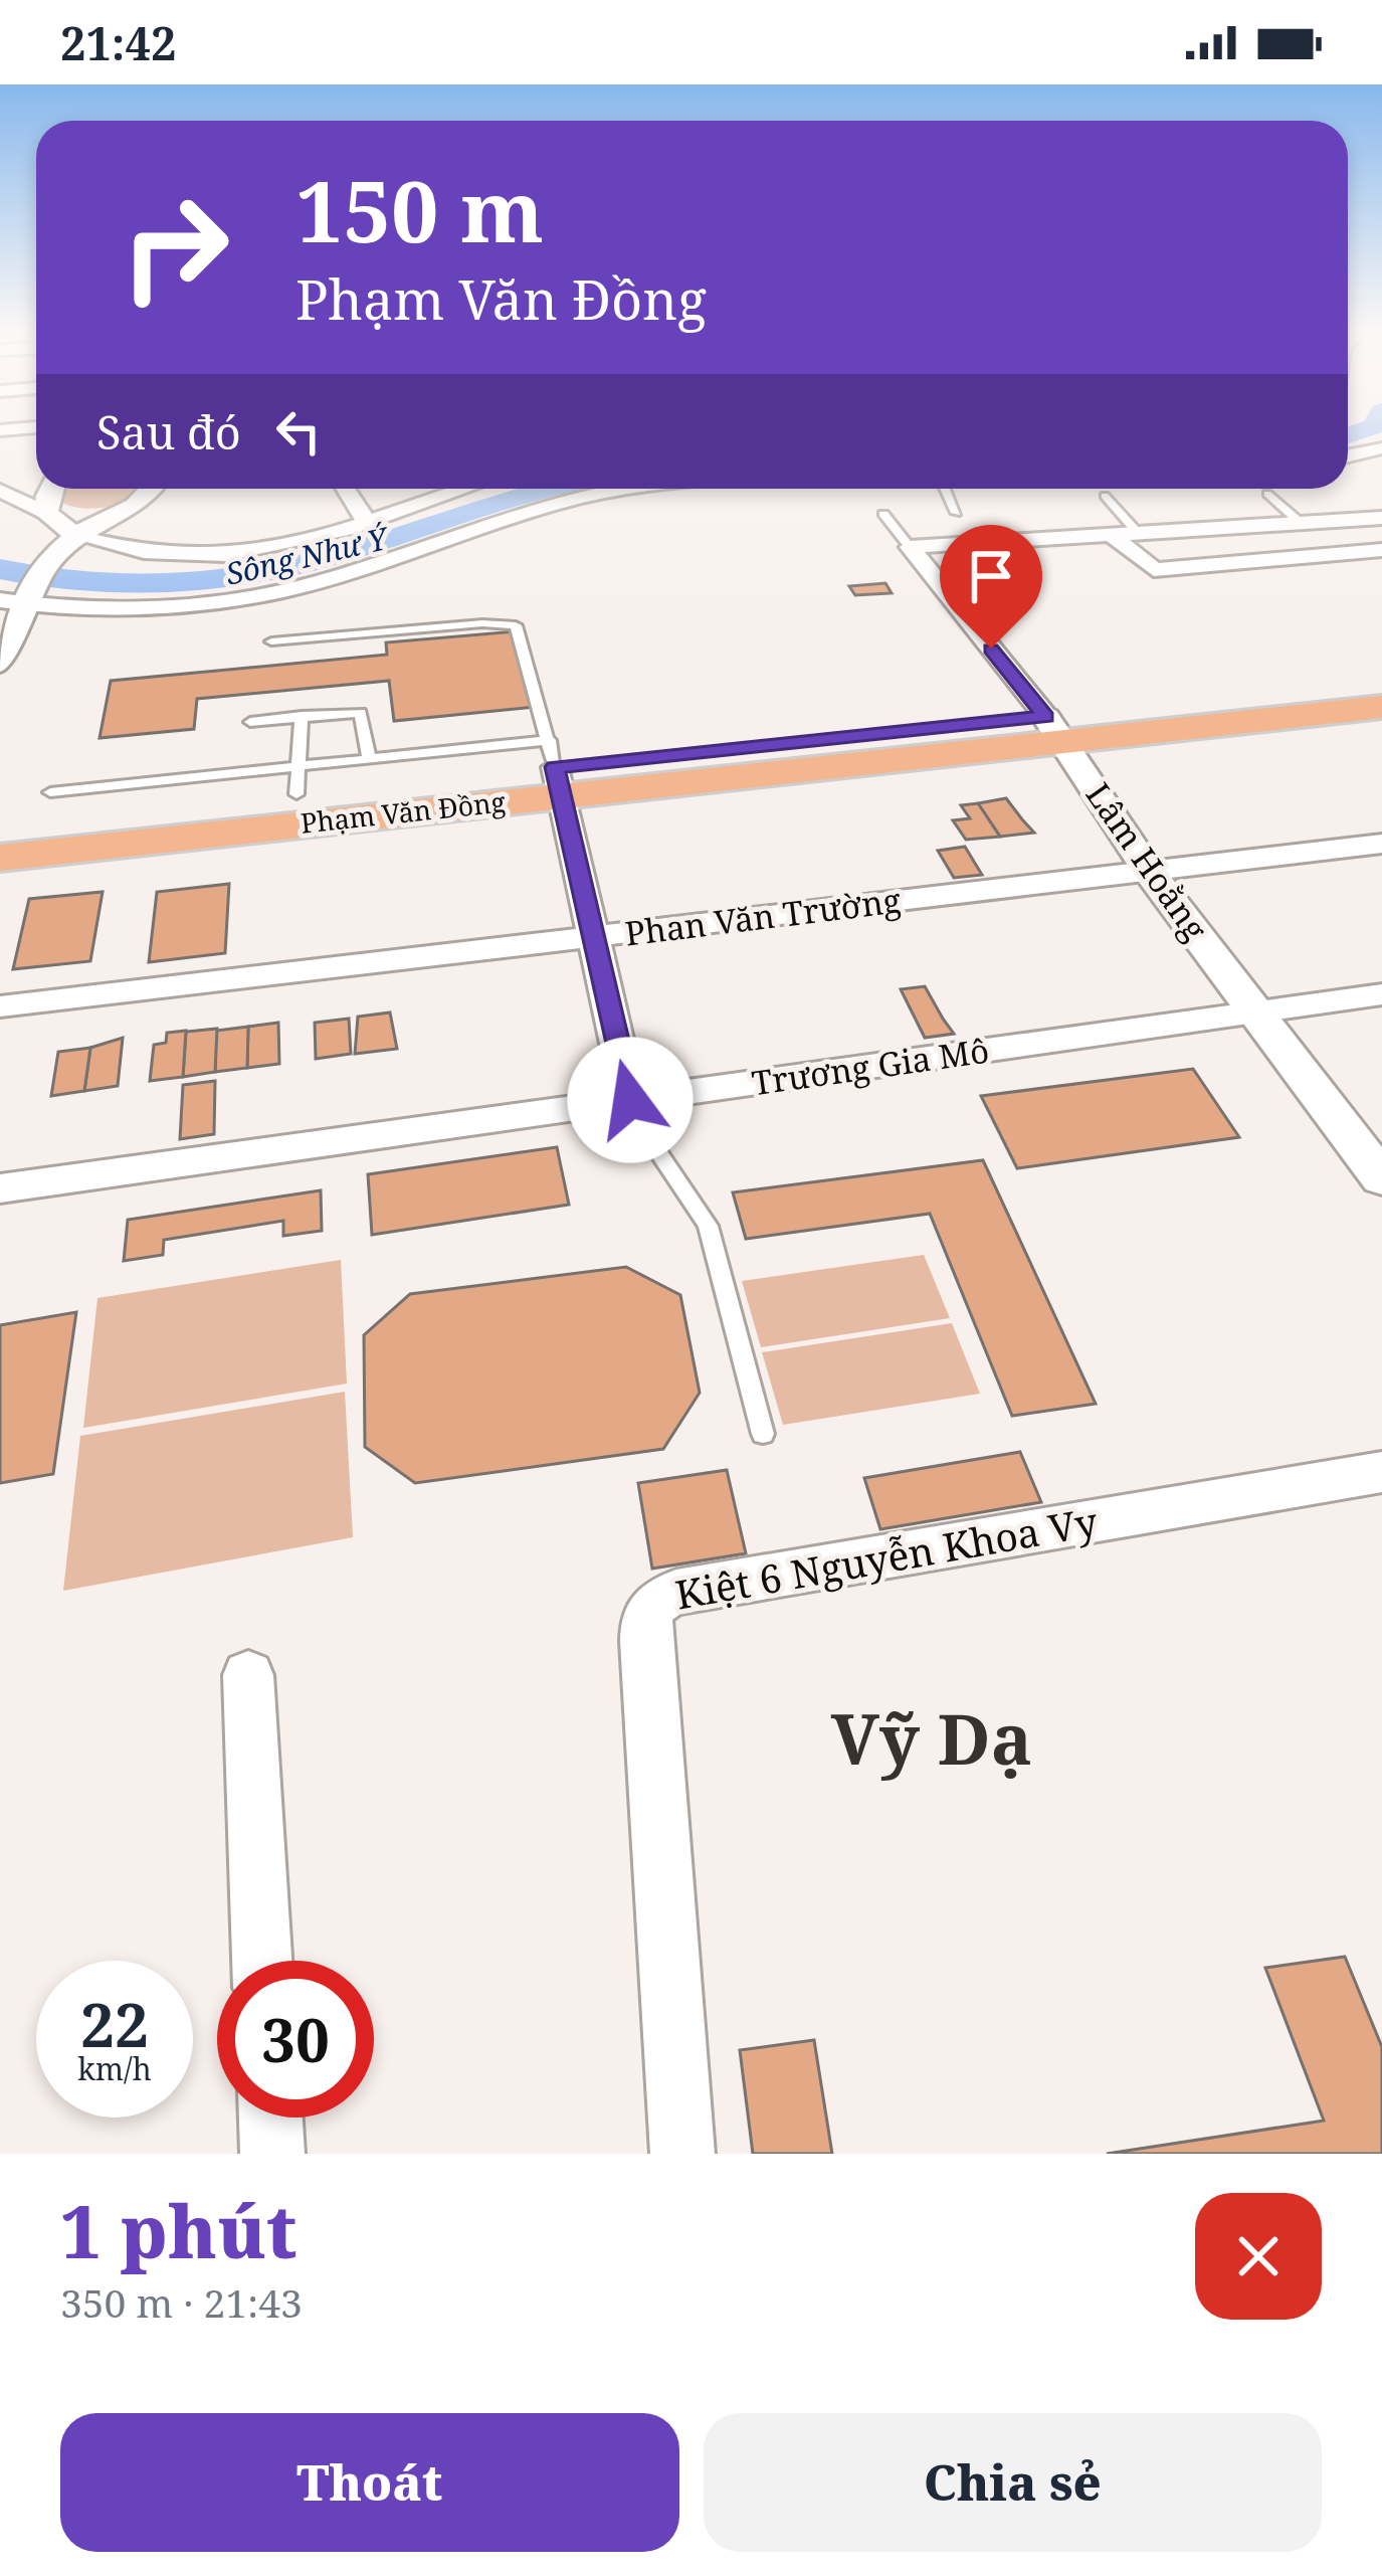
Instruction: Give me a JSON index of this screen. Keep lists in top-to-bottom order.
{
  "streets": {
    "main road": ["Phạm Văn Đồng"],
    "street": [
      "Lâm Hoằng",
      "Phan Văn Trường",
      "Trương Gia Mô",
      "Kiệt 6 Nguyễn Khoa Vy"
    ]
  },
  "crossings": [
    ["Phạm Văn Đồng", "Lâm Hoằng"],
    ["Lâm Hoằng", "Phan Văn Trường"],
    ["Lâm Hoằng", "Trương Gia Mô"]
  ],
  "districts": ["Vỹ Dạ"],
  "water": ["Sông Như Ý"],
  "page": {
    "status": "21:42",
    "turn": ["150 m", "Phạm Văn Đồng"],
    "then": "Sau đó",
    "speed": "22 km/h",
    "limit": "30",
    "heading": ["1 phút", "350 m · 21:43"],
    "buttons": ["Thoát", "Chia sẻ"]
  }
}
